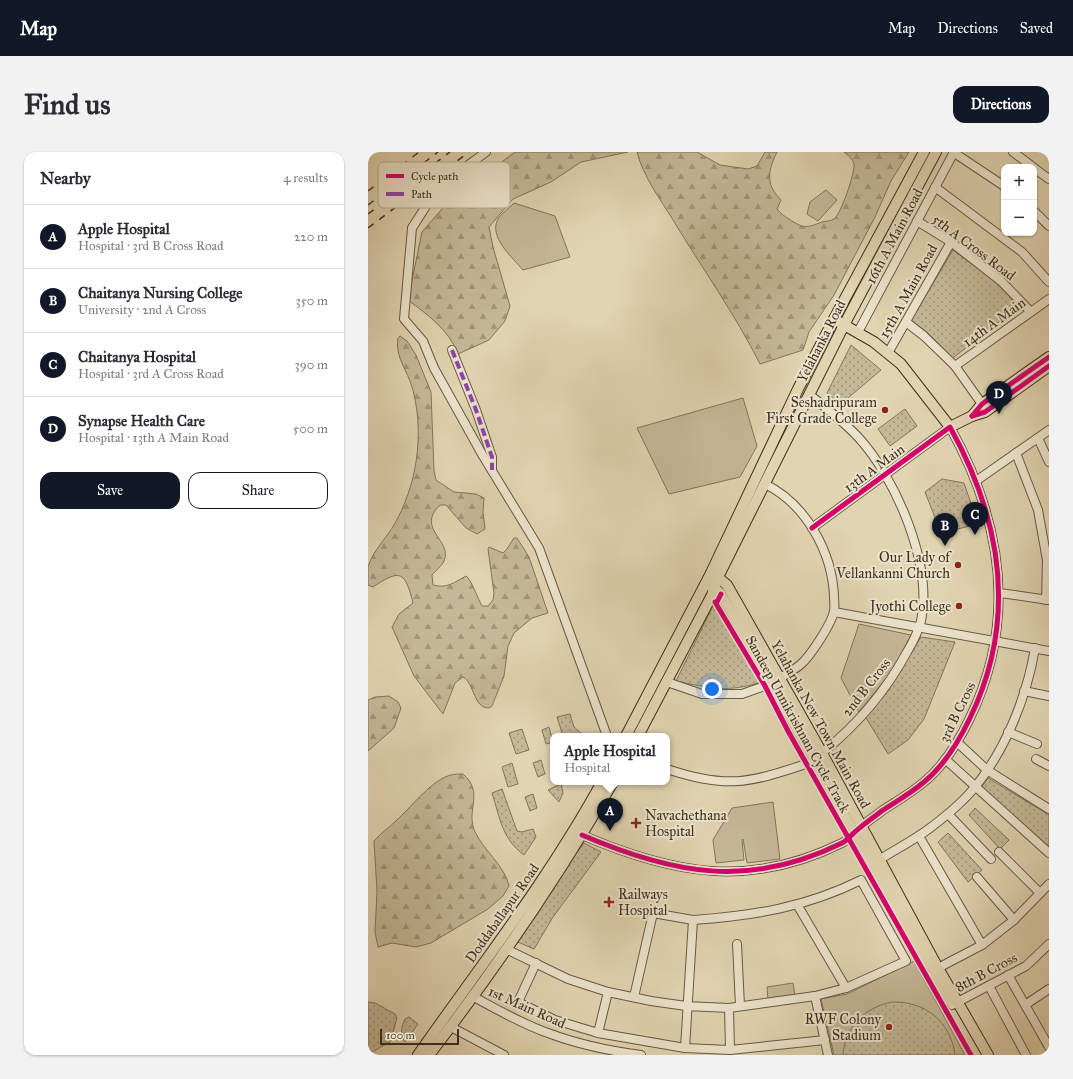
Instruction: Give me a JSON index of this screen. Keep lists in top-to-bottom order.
{
  "streets": {
    "main road": [
      "Yelahanka Road",
      "13th A Main",
      "Yelahanka New Town Main Road",
      "Doddaballapur Road"
    ],
    "street": [
      "16th A Main Road",
      "5th A Cross Road",
      "15th A Main Road",
      "14th A Main",
      "2nd B Cross",
      "3rd B Cross",
      "8th B Cross",
      "1st Main Road"
    ],
    "cycle path": ["Sandeep Unnikrishnan Cycle Track"]
  },
  "crossings": [
    ["16th A Main Road", "5th A Cross Road"],
    ["5th A Cross Road", "15th A Main Road"],
    ["5th A Cross Road", "14th A Main"],
    ["Yelahanka Road", "2nd B Cross"],
    ["Yelahanka Road", "Yelahanka New Town Main Road"],
    ["13th A Main", "2nd B Cross"],
    ["13th A Main", "3rd B Cross"],
    ["2nd B Cross", "Yelahanka New Town Main Road"],
    ["3rd B Cross", "Yelahanka New Town Main Road"],
    ["Yelahanka New Town Main Road", "8th B Cross"],
    ["Doddaballapur Road", "1st Main Road"]
  ],
  "places": {
    "other": [
      "Seshadripuram First Grade College",
      "Our Lady of Vellankanni Church",
      "Jyothi College",
      "RWF Colony Stadium"
    ],
    "health": ["Navachethana Hospital", "Railways Hospital"]
  },
  "legend": ["Cycle path", "Path"],
  "scale_bar": "100 m",
  "page": {
    "header": "Map",
    "nav": ["Map", "Directions", "Saved"],
    "buttons": [
      "Directions",
      ["Save", "Share"]
    ],
    "title": "Find us",
    "heading": ["Nearby", "4 results"],
    "map_buttons": ["+", "−"],
    "list": [
      {
        "mark": "A",
        "name": "Apple Hospital",
        "note": "Hospital · 3rd B Cross Road",
        "value": "220 m"
      },
      {
        "mark": "B",
        "name": "Chaitanya Nursing College",
        "note": "University · 2nd A Cross",
        "value": "350 m"
      },
      {
        "mark": "C",
        "name": "Chaitanya Hospital",
        "note": "Hospital · 3rd A Cross Road",
        "value": "390 m"
      },
      {
        "mark": "D",
        "name": "Synapse Health Care",
        "note": "Hospital · 13th A Main Road",
        "value": "500 m"
      }
    ],
    "pins": [
      "D",
      "C",
      "B",
      "A"
    ],
    "popup": ["Apple Hospital", "Hospital"],
    "scale": "100 m"
  }
}
